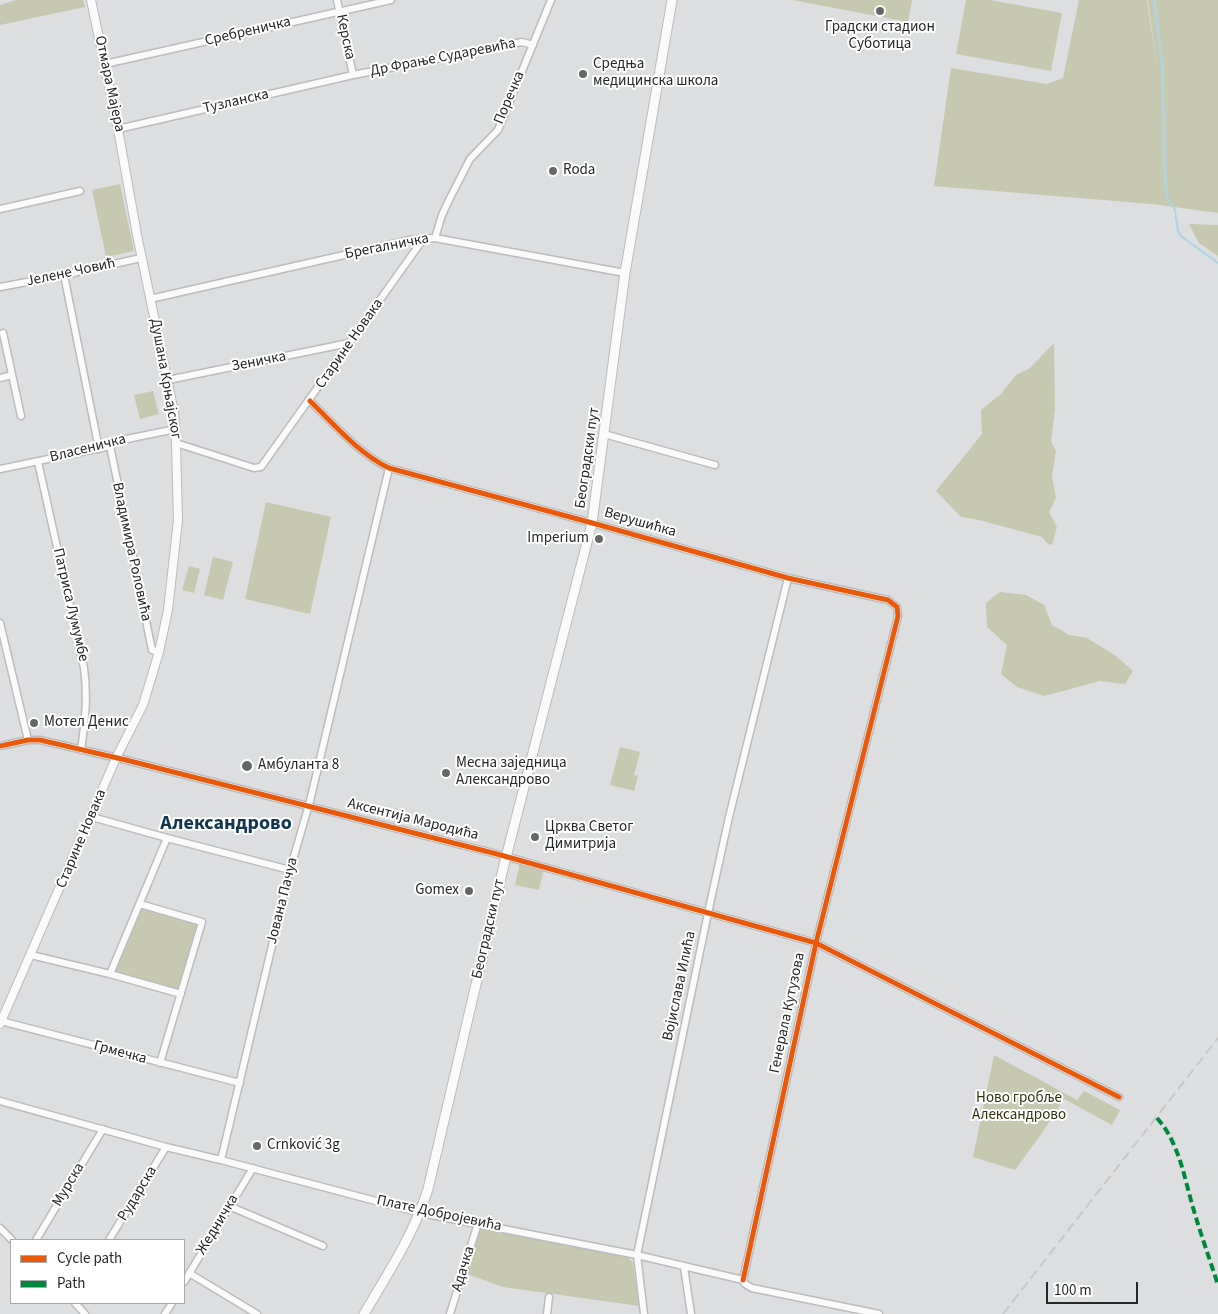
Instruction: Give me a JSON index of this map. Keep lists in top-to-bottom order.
{
  "streets": {
    "main road": ["Београдски пут"],
    "street": [
      "Сребреничка",
      "Керска",
      "Др Фрање Сударевића",
      "Отмара Мајера",
      "Поречка",
      "Тузланска",
      "Брегалничка",
      "Јелене Човић",
      "Старине Новака",
      "Зеничка",
      "Душана Крњајског",
      "Власеничка",
      "Верушићка",
      "Владимира Роловића",
      "Патриса Лумумбе",
      "Аксентија Мародића",
      "Јована Пачуа",
      "Војислава Илића",
      "Генерала Кутузова",
      "Грмечка",
      "Мурска",
      "Рударска",
      "Плате Добројевића",
      "Жедничка",
      "Адачка"
    ]
  },
  "crossings": [
    ["Сребреничка", "Керска"],
    ["Сребреничка", "Отмара Мајера"],
    ["Керска", "Др Фрање Сударевића"],
    ["Керска", "Тузланска"],
    ["Др Фрање Сударевића", "Поречка"],
    ["Др Фрање Сударевића", "Тузланска"],
    ["Отмара Мајера", "Тузланска"],
    ["Отмара Мајера", "Душана Крњајског"],
    ["Поречка", "Брегалничка"],
    ["Брегалничка", "Старине Новака"],
    ["Брегалничка", "Душана Крњајског"],
    ["Брегалничка", "Београдски пут"],
    ["Јелене Човић", "Душана Крњајског"],
    ["Старине Новака", "Зеничка"],
    ["Старине Новака", "Душана Крњајског"],
    ["Старине Новака", "Верушићка"],
    ["Старине Новака", "Владимира Роловића"],
    ["Старине Новака", "Аксентија Мародића"],
    ["Старине Новака", "Грмечка"],
    ["Зеничка", "Душана Крњајског"],
    ["Душана Крњајског", "Власеничка"],
    ["Душана Крњајског", "Владимира Роловића"],
    ["Власеничка", "Владимира Роловића"],
    ["Власеничка", "Патриса Лумумбе"],
    ["Београдски пут", "Верушићка"],
    ["Београдски пут", "Аксентија Мародића"],
    ["Београдски пут", "Плате Добројевића"],
    ["Верушићка", "Јована Пачуа"],
    ["Верушићка", "Војислава Илића"],
    ["Верушићка", "Генерала Кутузова"],
    ["Патриса Лумумбе", "Аксентија Мародића"],
    ["Аксентија Мародића", "Јована Пачуа"],
    ["Аксентија Мародића", "Војислава Илића"],
    ["Аксентија Мародића", "Генерала Кутузова"],
    ["Јована Пачуа", "Грмечка"],
    ["Јована Пачуа", "Плате Добројевића"],
    ["Војислава Илића", "Плате Добројевића"],
    ["Генерала Кутузова", "Плате Добројевића"],
    ["Мурска", "Плате Добројевића"],
    ["Рударска", "Плате Добројевића"],
    ["Плате Добројевића", "Жедничка"],
    ["Плате Добројевића", "Адачка"]
  ],
  "districts": ["Александрово"],
  "parks": ["Ново гробље Александрово"],
  "places": [
    "Градски стадион Суботица",
    "Средња медицинска школа",
    "Roda",
    "Imperium",
    "Мотел Денис",
    "Амбуланта 8",
    "Месна заједница Александрово",
    "Црква Светог Димитрија",
    "Gomex",
    "Crnković 3g"
  ],
  "legend": ["Cycle path", "Path"],
  "scale_bar": "100 m"
}
